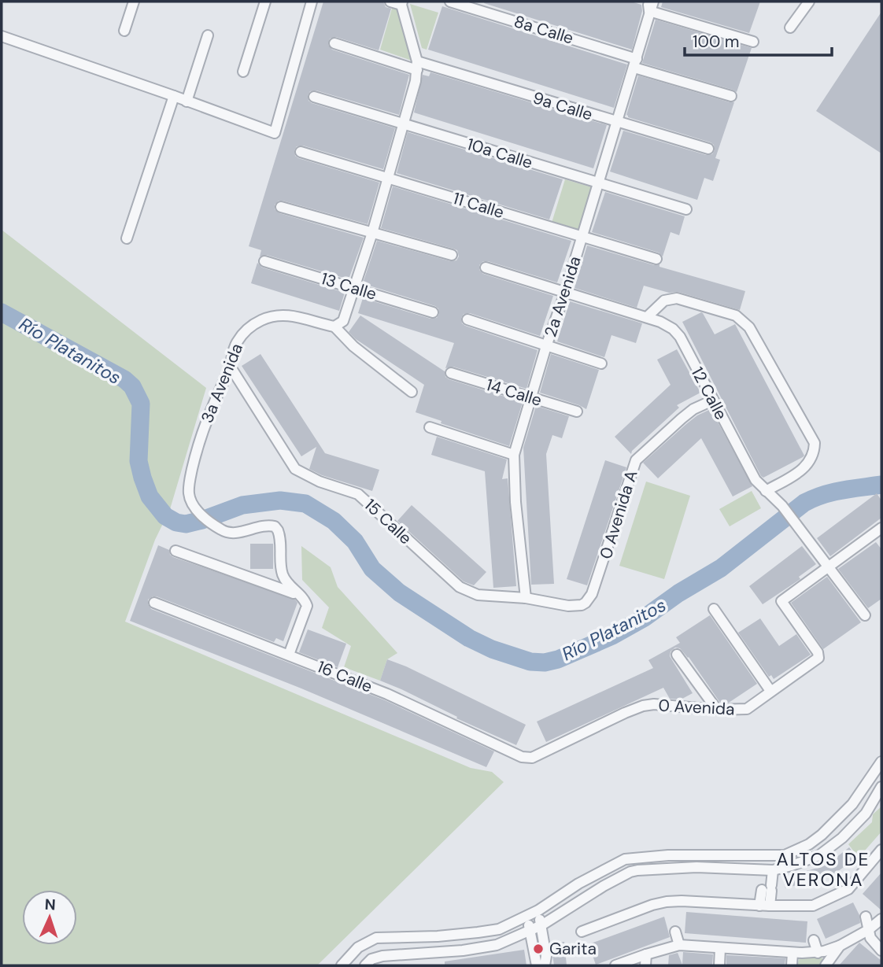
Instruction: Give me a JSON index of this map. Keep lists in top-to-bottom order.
{
  "streets": {
    "street": [
      "8a Calle",
      "9a Calle",
      "10a Calle",
      "11 Calle",
      "13 Calle",
      "2a Avenida",
      "3a Avenida",
      "14 Calle",
      "12 Calle",
      "0 Avenida A",
      "15 Calle",
      "16 Calle",
      "0 Avenida"
    ]
  },
  "crossings": [
    ["8a Calle", "2a Avenida"],
    ["9a Calle", "2a Avenida"],
    ["10a Calle", "2a Avenida"],
    ["11 Calle", "2a Avenida"],
    ["2a Avenida", "14 Calle"],
    ["2a Avenida", "12 Calle"],
    ["2a Avenida", "0 Avenida A"],
    ["2a Avenida", "15 Calle"],
    ["3a Avenida", "15 Calle"],
    ["12 Calle", "0 Avenida A"],
    ["12 Calle", "0 Avenida"],
    ["0 Avenida A", "15 Calle"],
    ["16 Calle", "0 Avenida"]
  ],
  "districts": ["ALTOS DE VERONA"],
  "water": ["Río Platanitos"],
  "places": ["Garita"],
  "scale_bar": "100 m",
  "north": "top"
}
